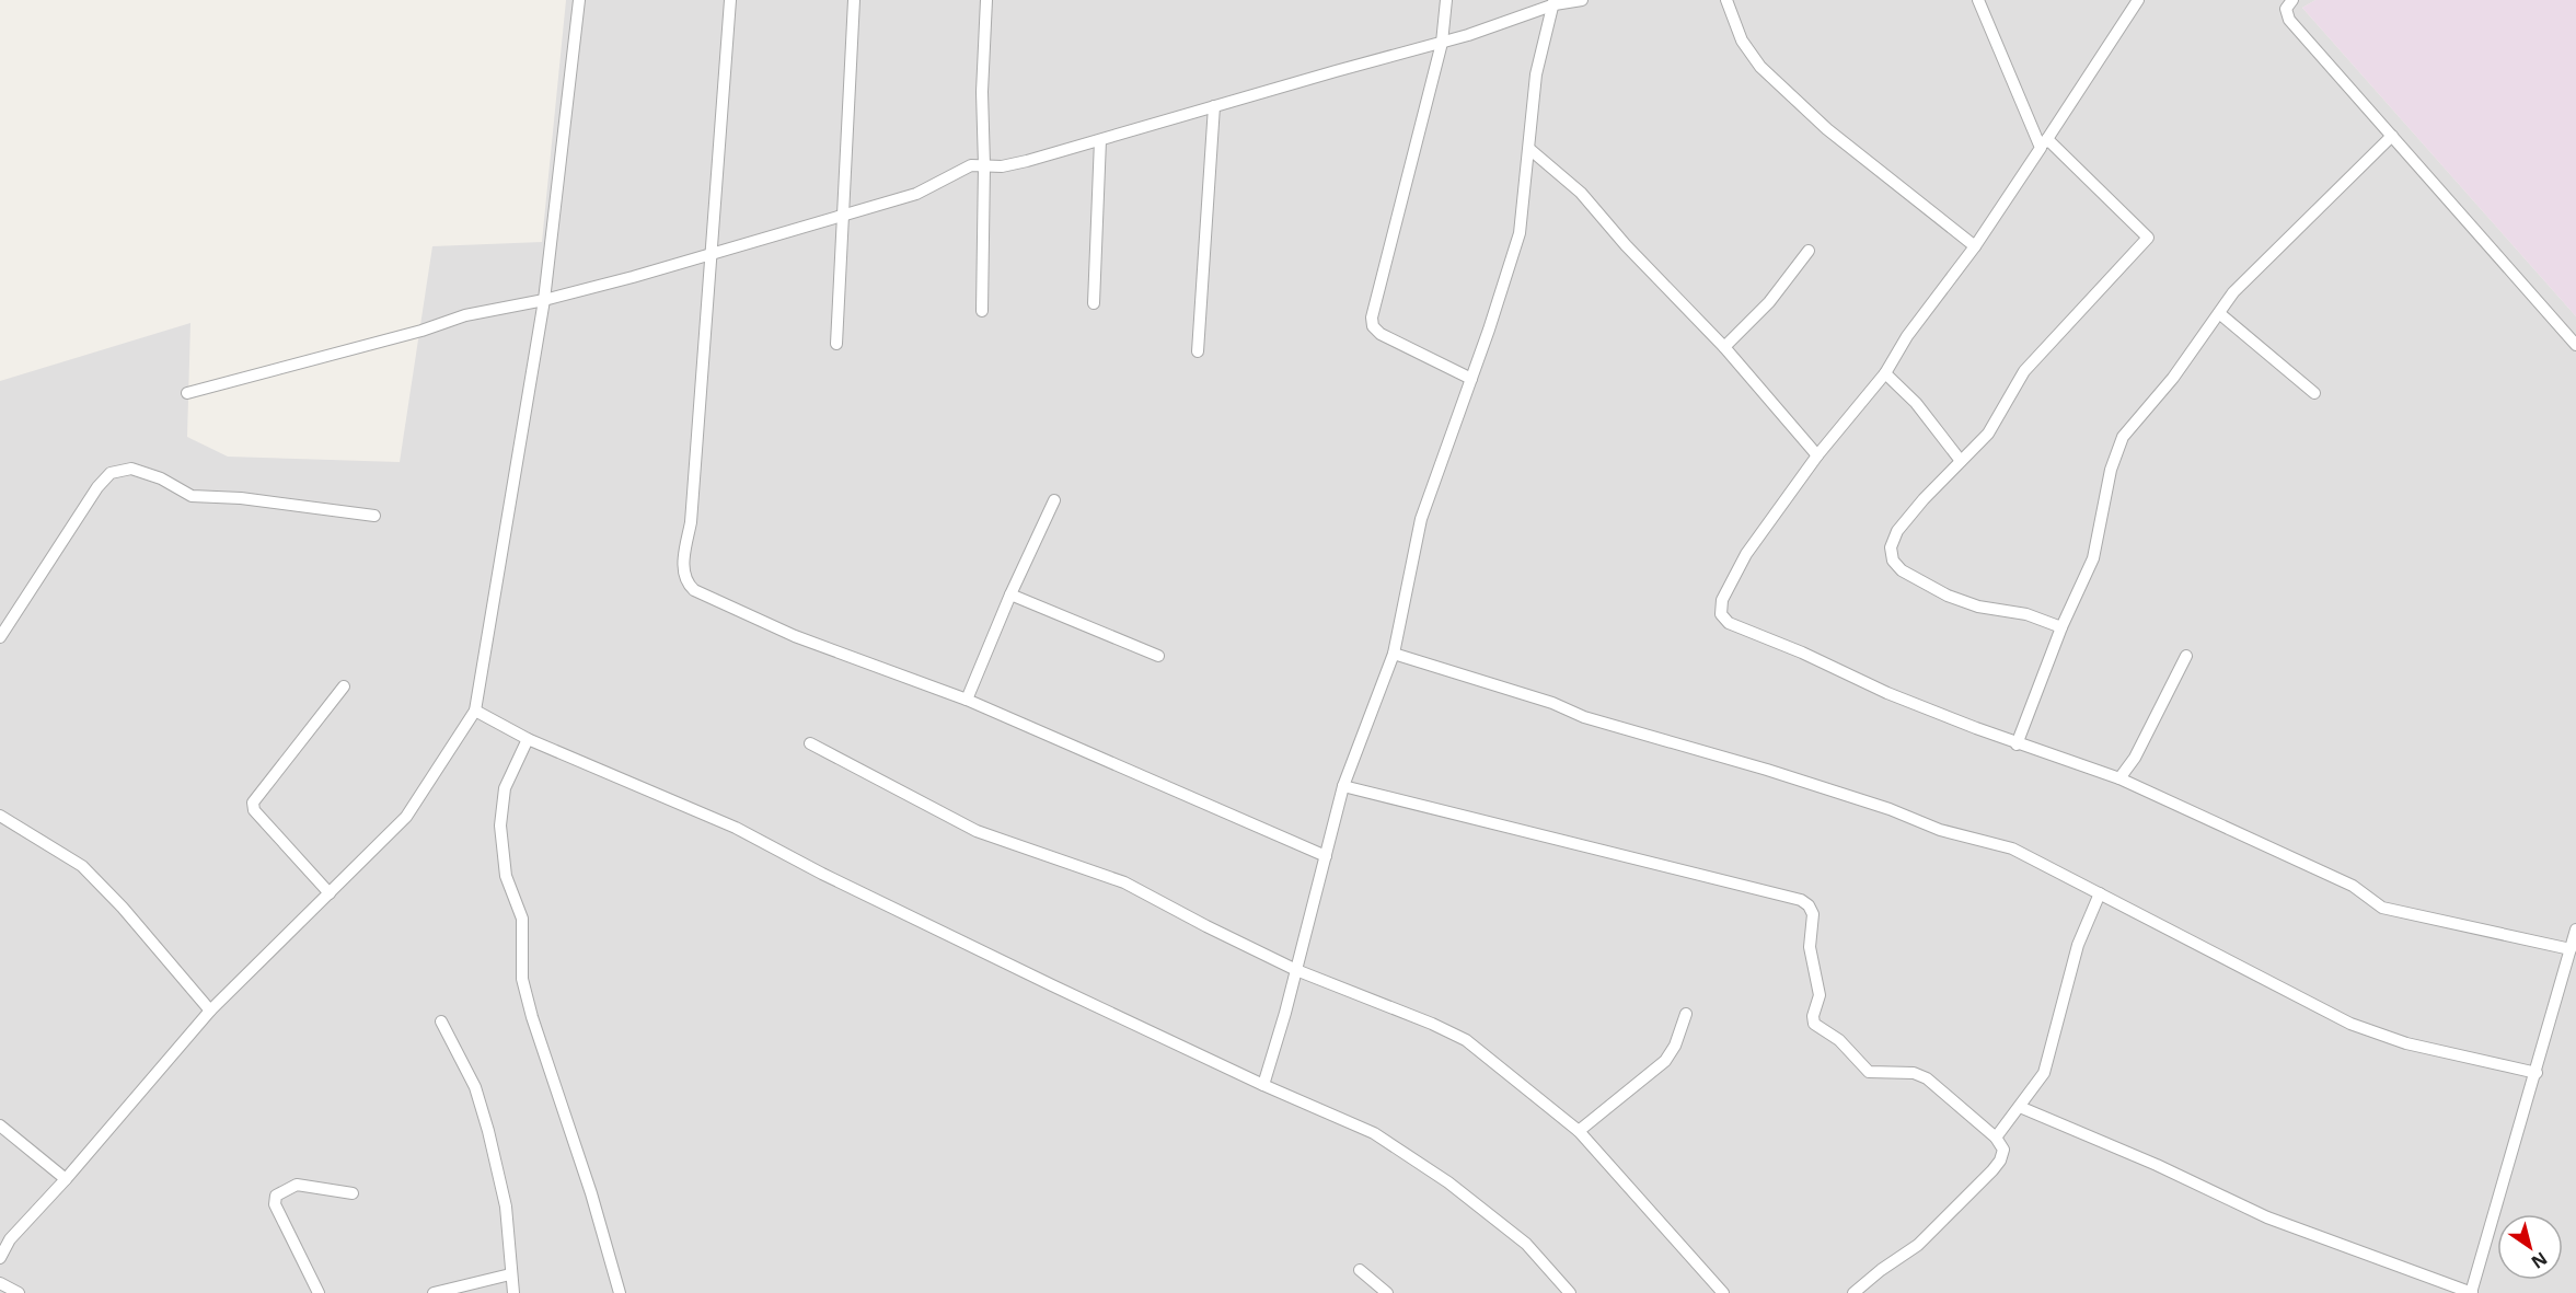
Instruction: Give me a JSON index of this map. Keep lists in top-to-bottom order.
{
  "north": "bottom right"
}
